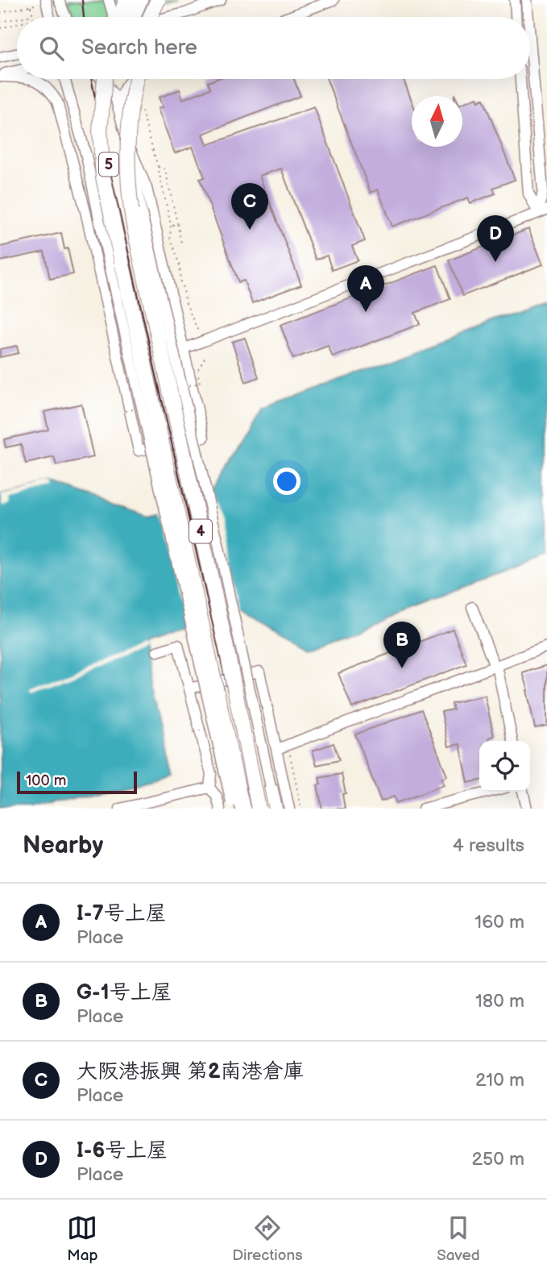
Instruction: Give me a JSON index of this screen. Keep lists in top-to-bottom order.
{
  "streets": {
    "highway": ["5", "4"]
  },
  "crossings": [
    ["5", "4"]
  ],
  "scale_bar": "100 m",
  "north": "top",
  "page": {
    "search": "Search here",
    "pins": [
      "C",
      "D",
      "A",
      "B"
    ],
    "scale": "100 m",
    "heading": ["Nearby", "4 results"],
    "list": [
      {
        "mark": "A",
        "name": "I-7号上屋",
        "note": "Place",
        "value": "160 m"
      },
      {
        "mark": "B",
        "name": "G-1号上屋",
        "note": "Place",
        "value": "180 m"
      },
      {
        "mark": "C",
        "name": "大阪港振興 第2南港倉庫",
        "note": "Place",
        "value": "210 m"
      },
      {
        "mark": "D",
        "name": "I-6号上屋",
        "note": "Place",
        "value": "250 m"
      }
    ],
    "nav": ["Map", "Directions", "Saved"]
  }
}
